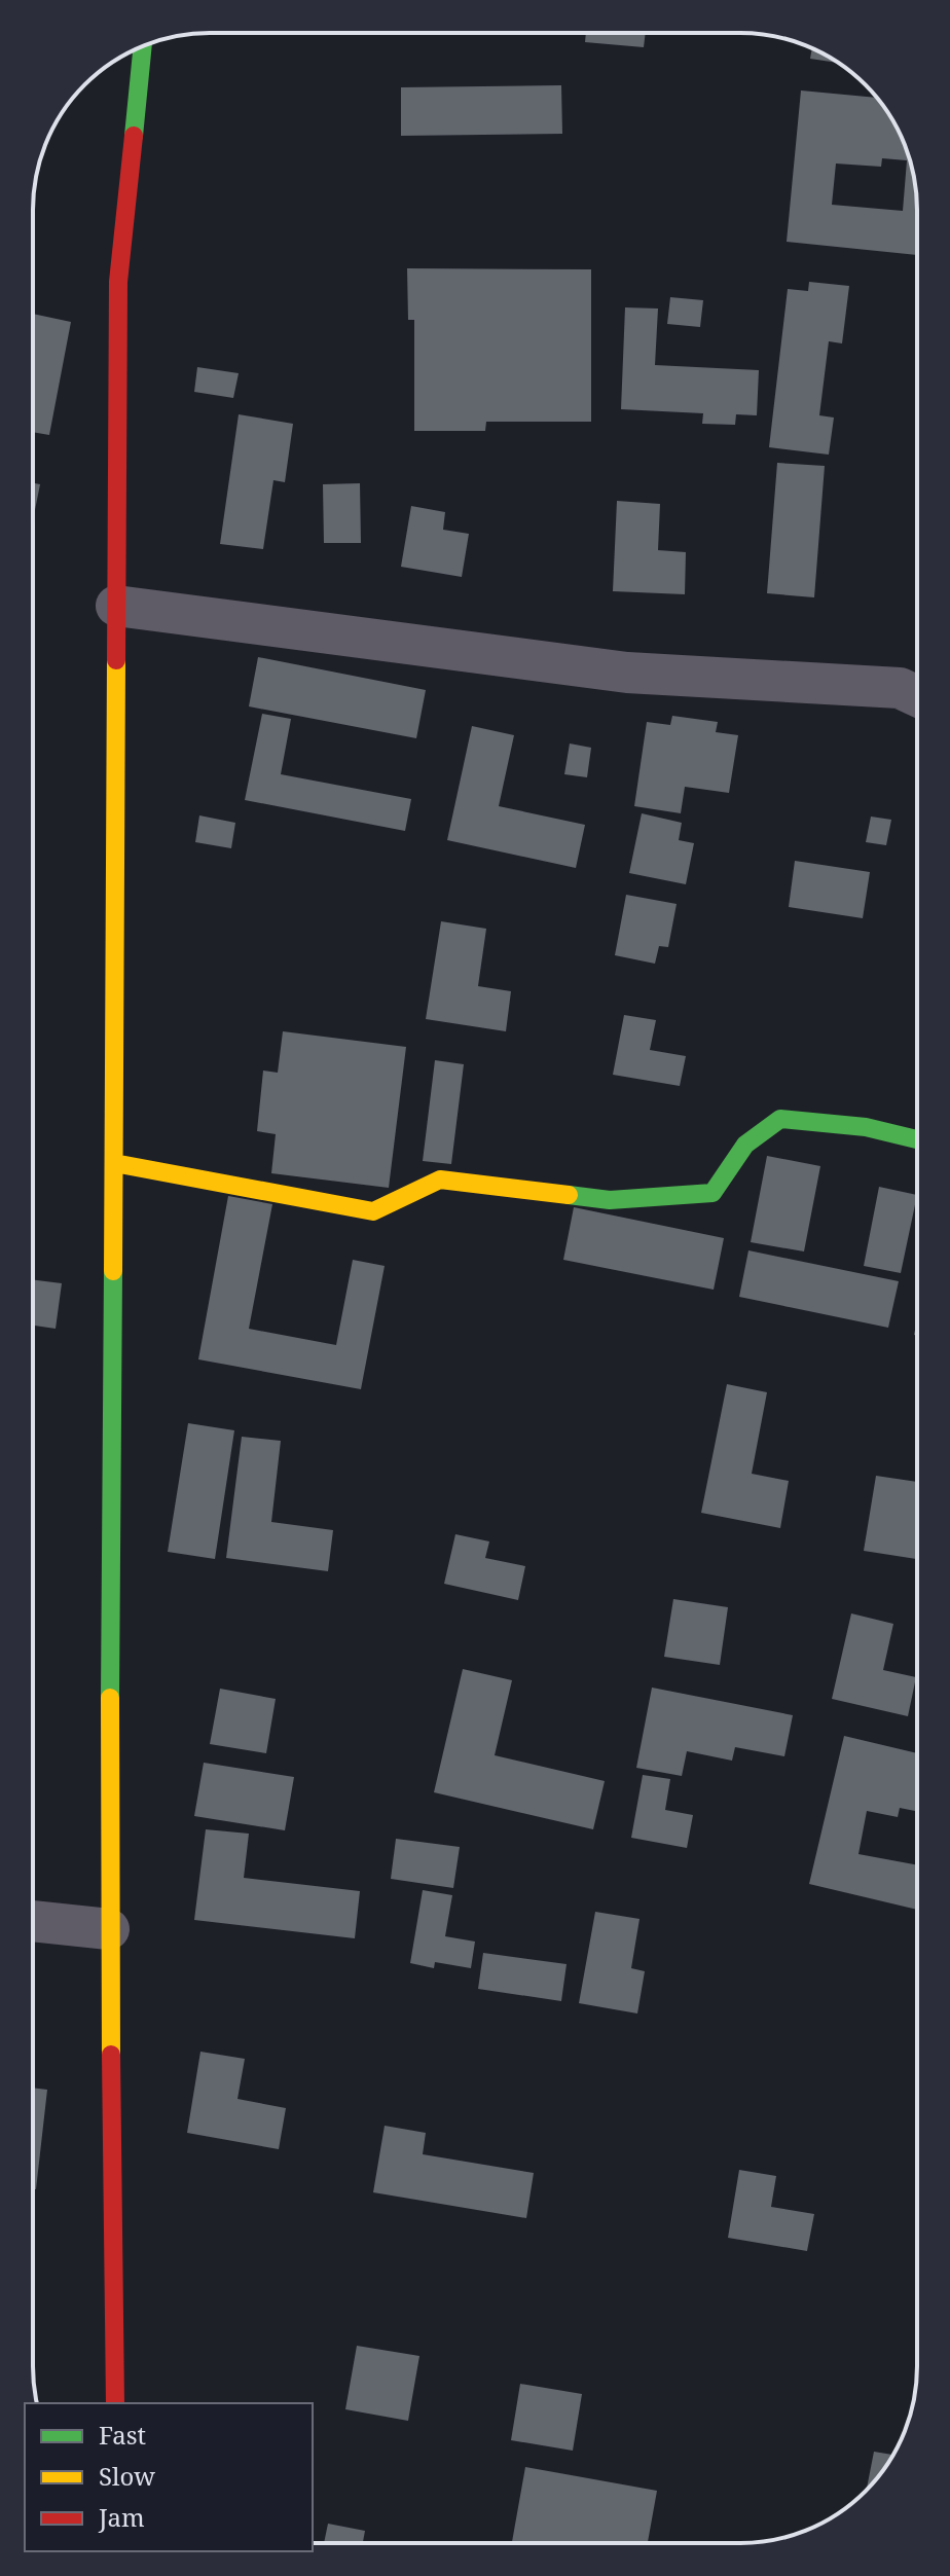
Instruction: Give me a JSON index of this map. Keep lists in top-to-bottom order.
{
  "legend": ["Fast", "Slow", "Jam"]
}
